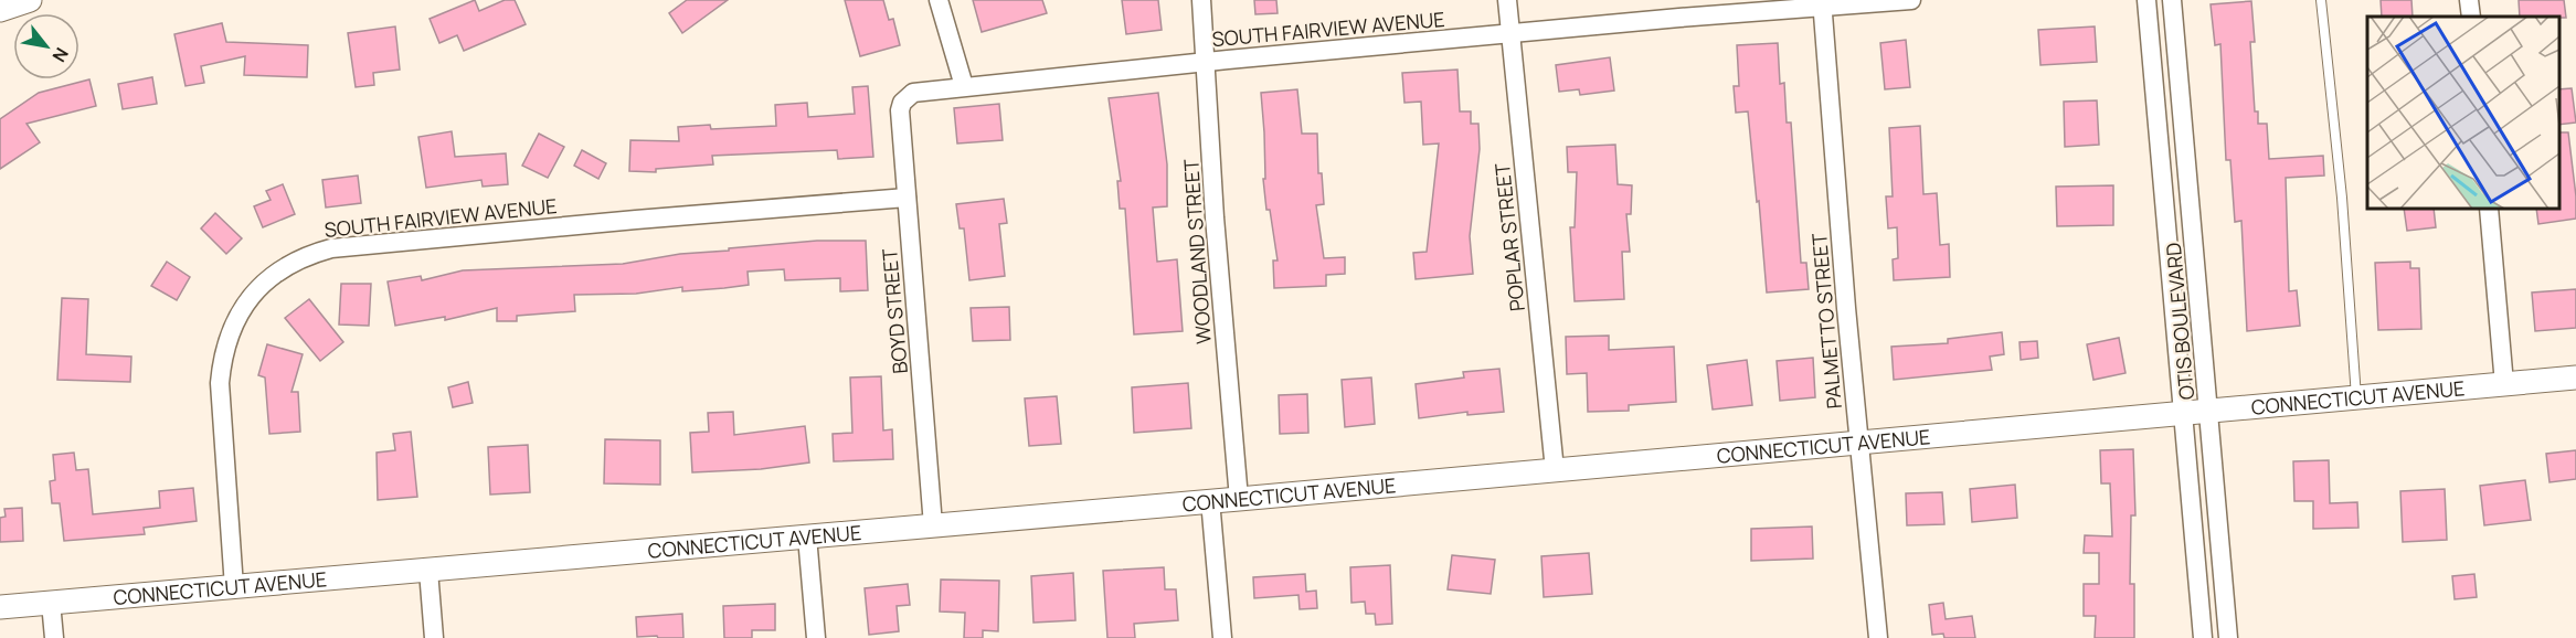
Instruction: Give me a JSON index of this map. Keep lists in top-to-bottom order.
{
  "streets": {
    "street": [
      "SOUTH FAIRVIEW AVENUE",
      "POPLAR STREET",
      "WOODLAND STREET",
      "BOYD STREET",
      "PALMETTO STREET",
      "OTIS BOULEVARD",
      "CONNECTICUT AVENUE"
    ]
  },
  "crossings": [
    ["SOUTH FAIRVIEW AVENUE", "POPLAR STREET"],
    ["SOUTH FAIRVIEW AVENUE", "WOODLAND STREET"],
    ["SOUTH FAIRVIEW AVENUE", "BOYD STREET"],
    ["SOUTH FAIRVIEW AVENUE", "PALMETTO STREET"],
    ["SOUTH FAIRVIEW AVENUE", "CONNECTICUT AVENUE"],
    ["POPLAR STREET", "CONNECTICUT AVENUE"],
    ["WOODLAND STREET", "CONNECTICUT AVENUE"],
    ["BOYD STREET", "CONNECTICUT AVENUE"],
    ["PALMETTO STREET", "CONNECTICUT AVENUE"],
    ["OTIS BOULEVARD", "CONNECTICUT AVENUE"]
  ],
  "north": "bottom right"
}
